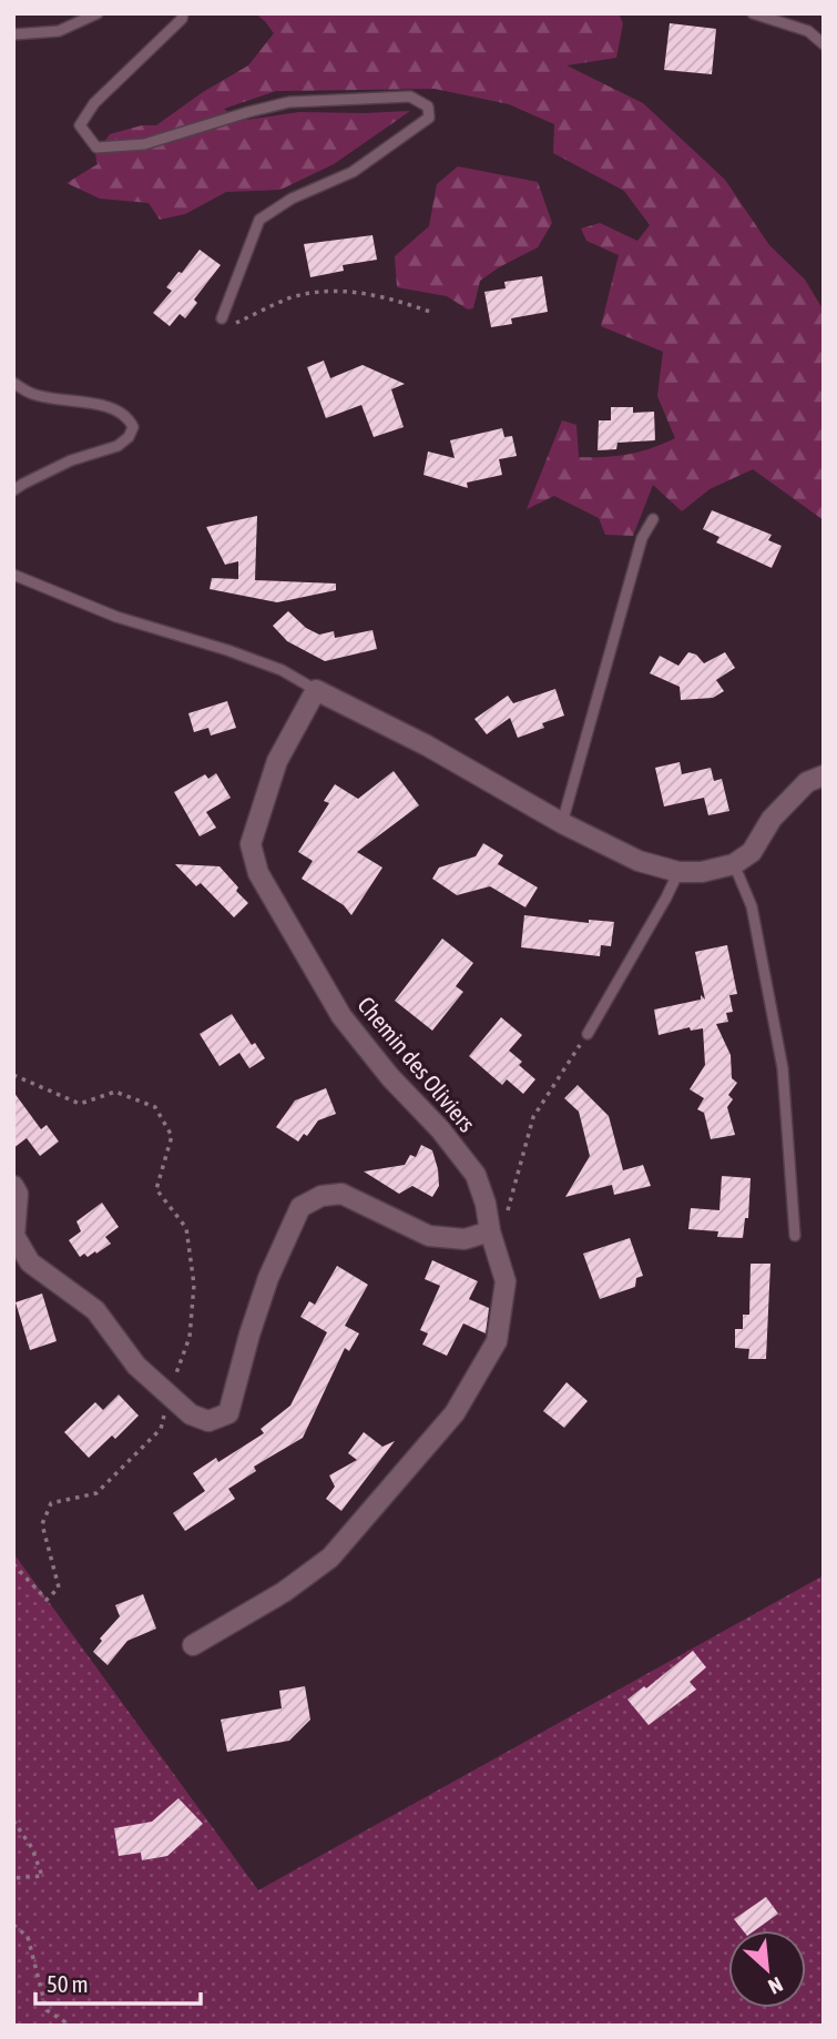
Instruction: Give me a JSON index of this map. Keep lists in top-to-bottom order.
{
  "streets": {
    "street": ["Chemin des Oliviers"]
  },
  "scale_bar": "50 m",
  "north": "bottom right"
}
